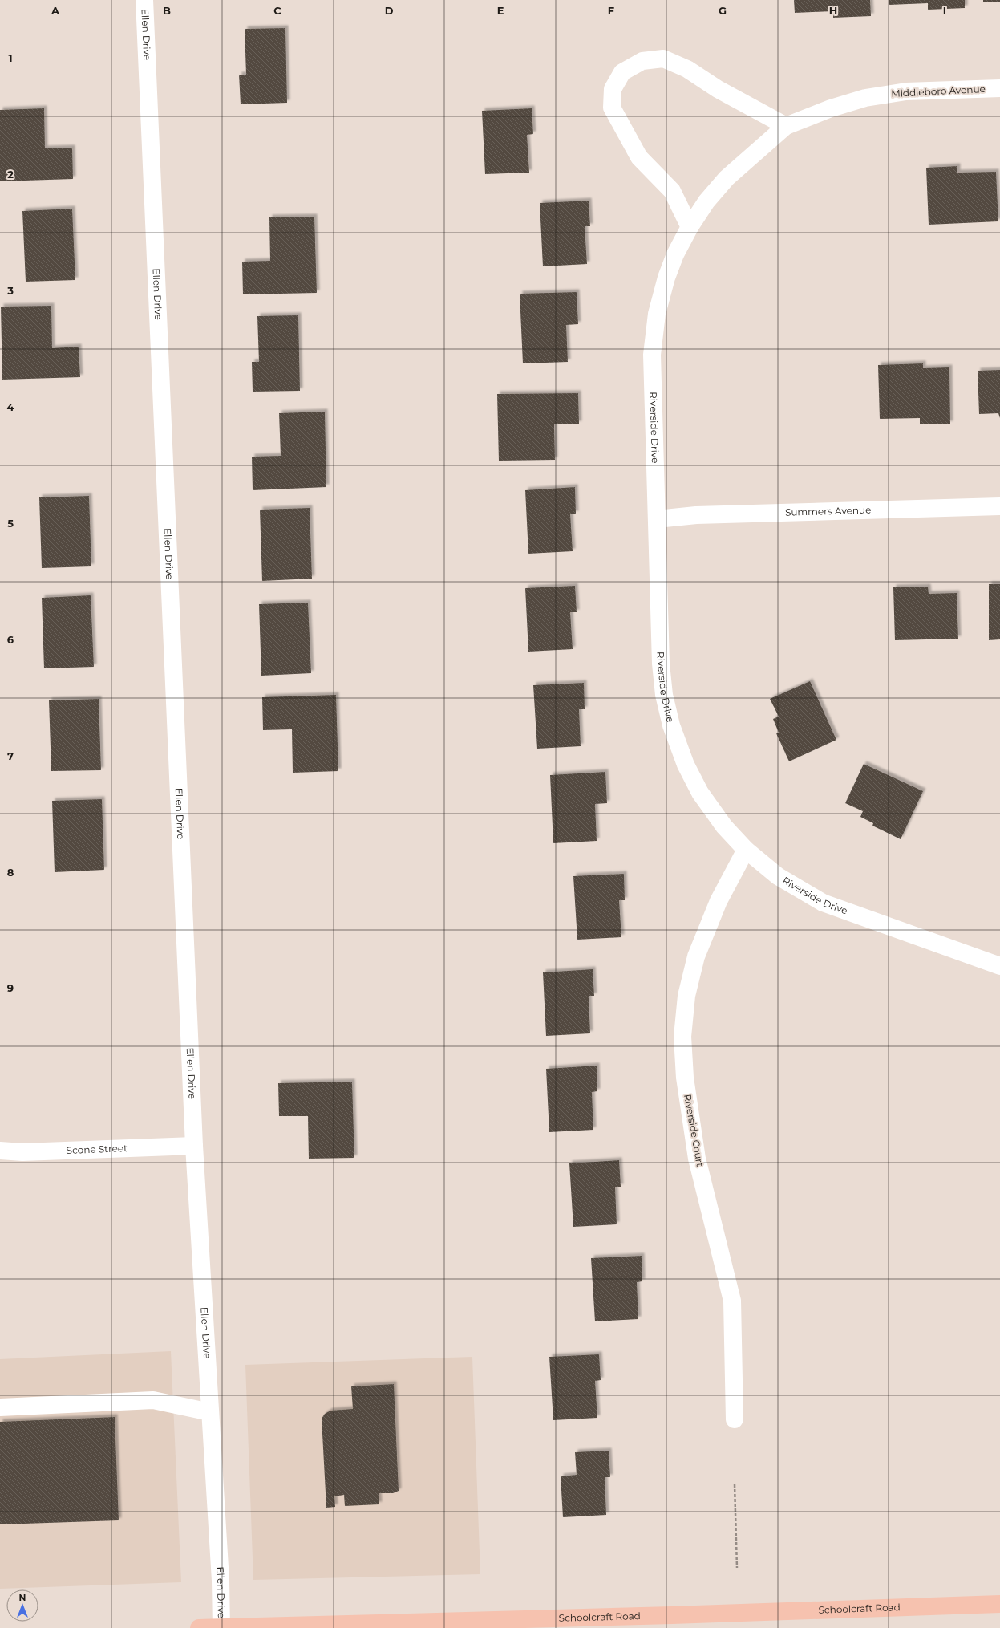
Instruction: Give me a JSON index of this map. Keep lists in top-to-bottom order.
{
  "streets": {
    "main road": ["Schoolcraft Road"],
    "street": [
      "Ellen Drive",
      "Middleboro Avenue",
      "Riverside Drive",
      "Summers Avenue",
      "Riverside Court",
      "Scone Street"
    ]
  },
  "crossings": [
    ["Ellen Drive", "Scone Street"],
    ["Ellen Drive", "Schoolcraft Road"],
    ["Middleboro Avenue", "Riverside Drive"],
    ["Riverside Drive", "Summers Avenue"],
    ["Riverside Drive", "Riverside Court"]
  ],
  "north": "top",
  "grid": {
    "columns": [
      "A",
      "B",
      "C",
      "D",
      "E",
      "F",
      "G",
      "H",
      "I"
    ],
    "rows": [
      "1",
      "2",
      "3",
      "4",
      "5",
      "6",
      "7",
      "8",
      "9"
    ]
  }
}
